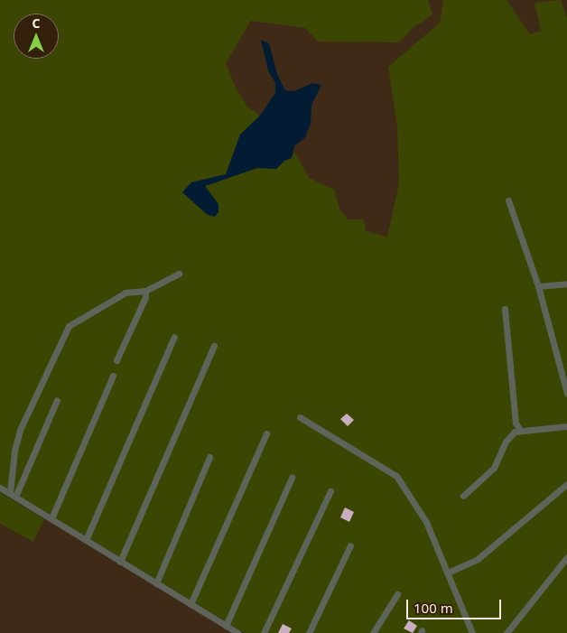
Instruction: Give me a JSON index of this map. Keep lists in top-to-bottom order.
{
  "scale_bar": "100 m",
  "north": "top"
}
